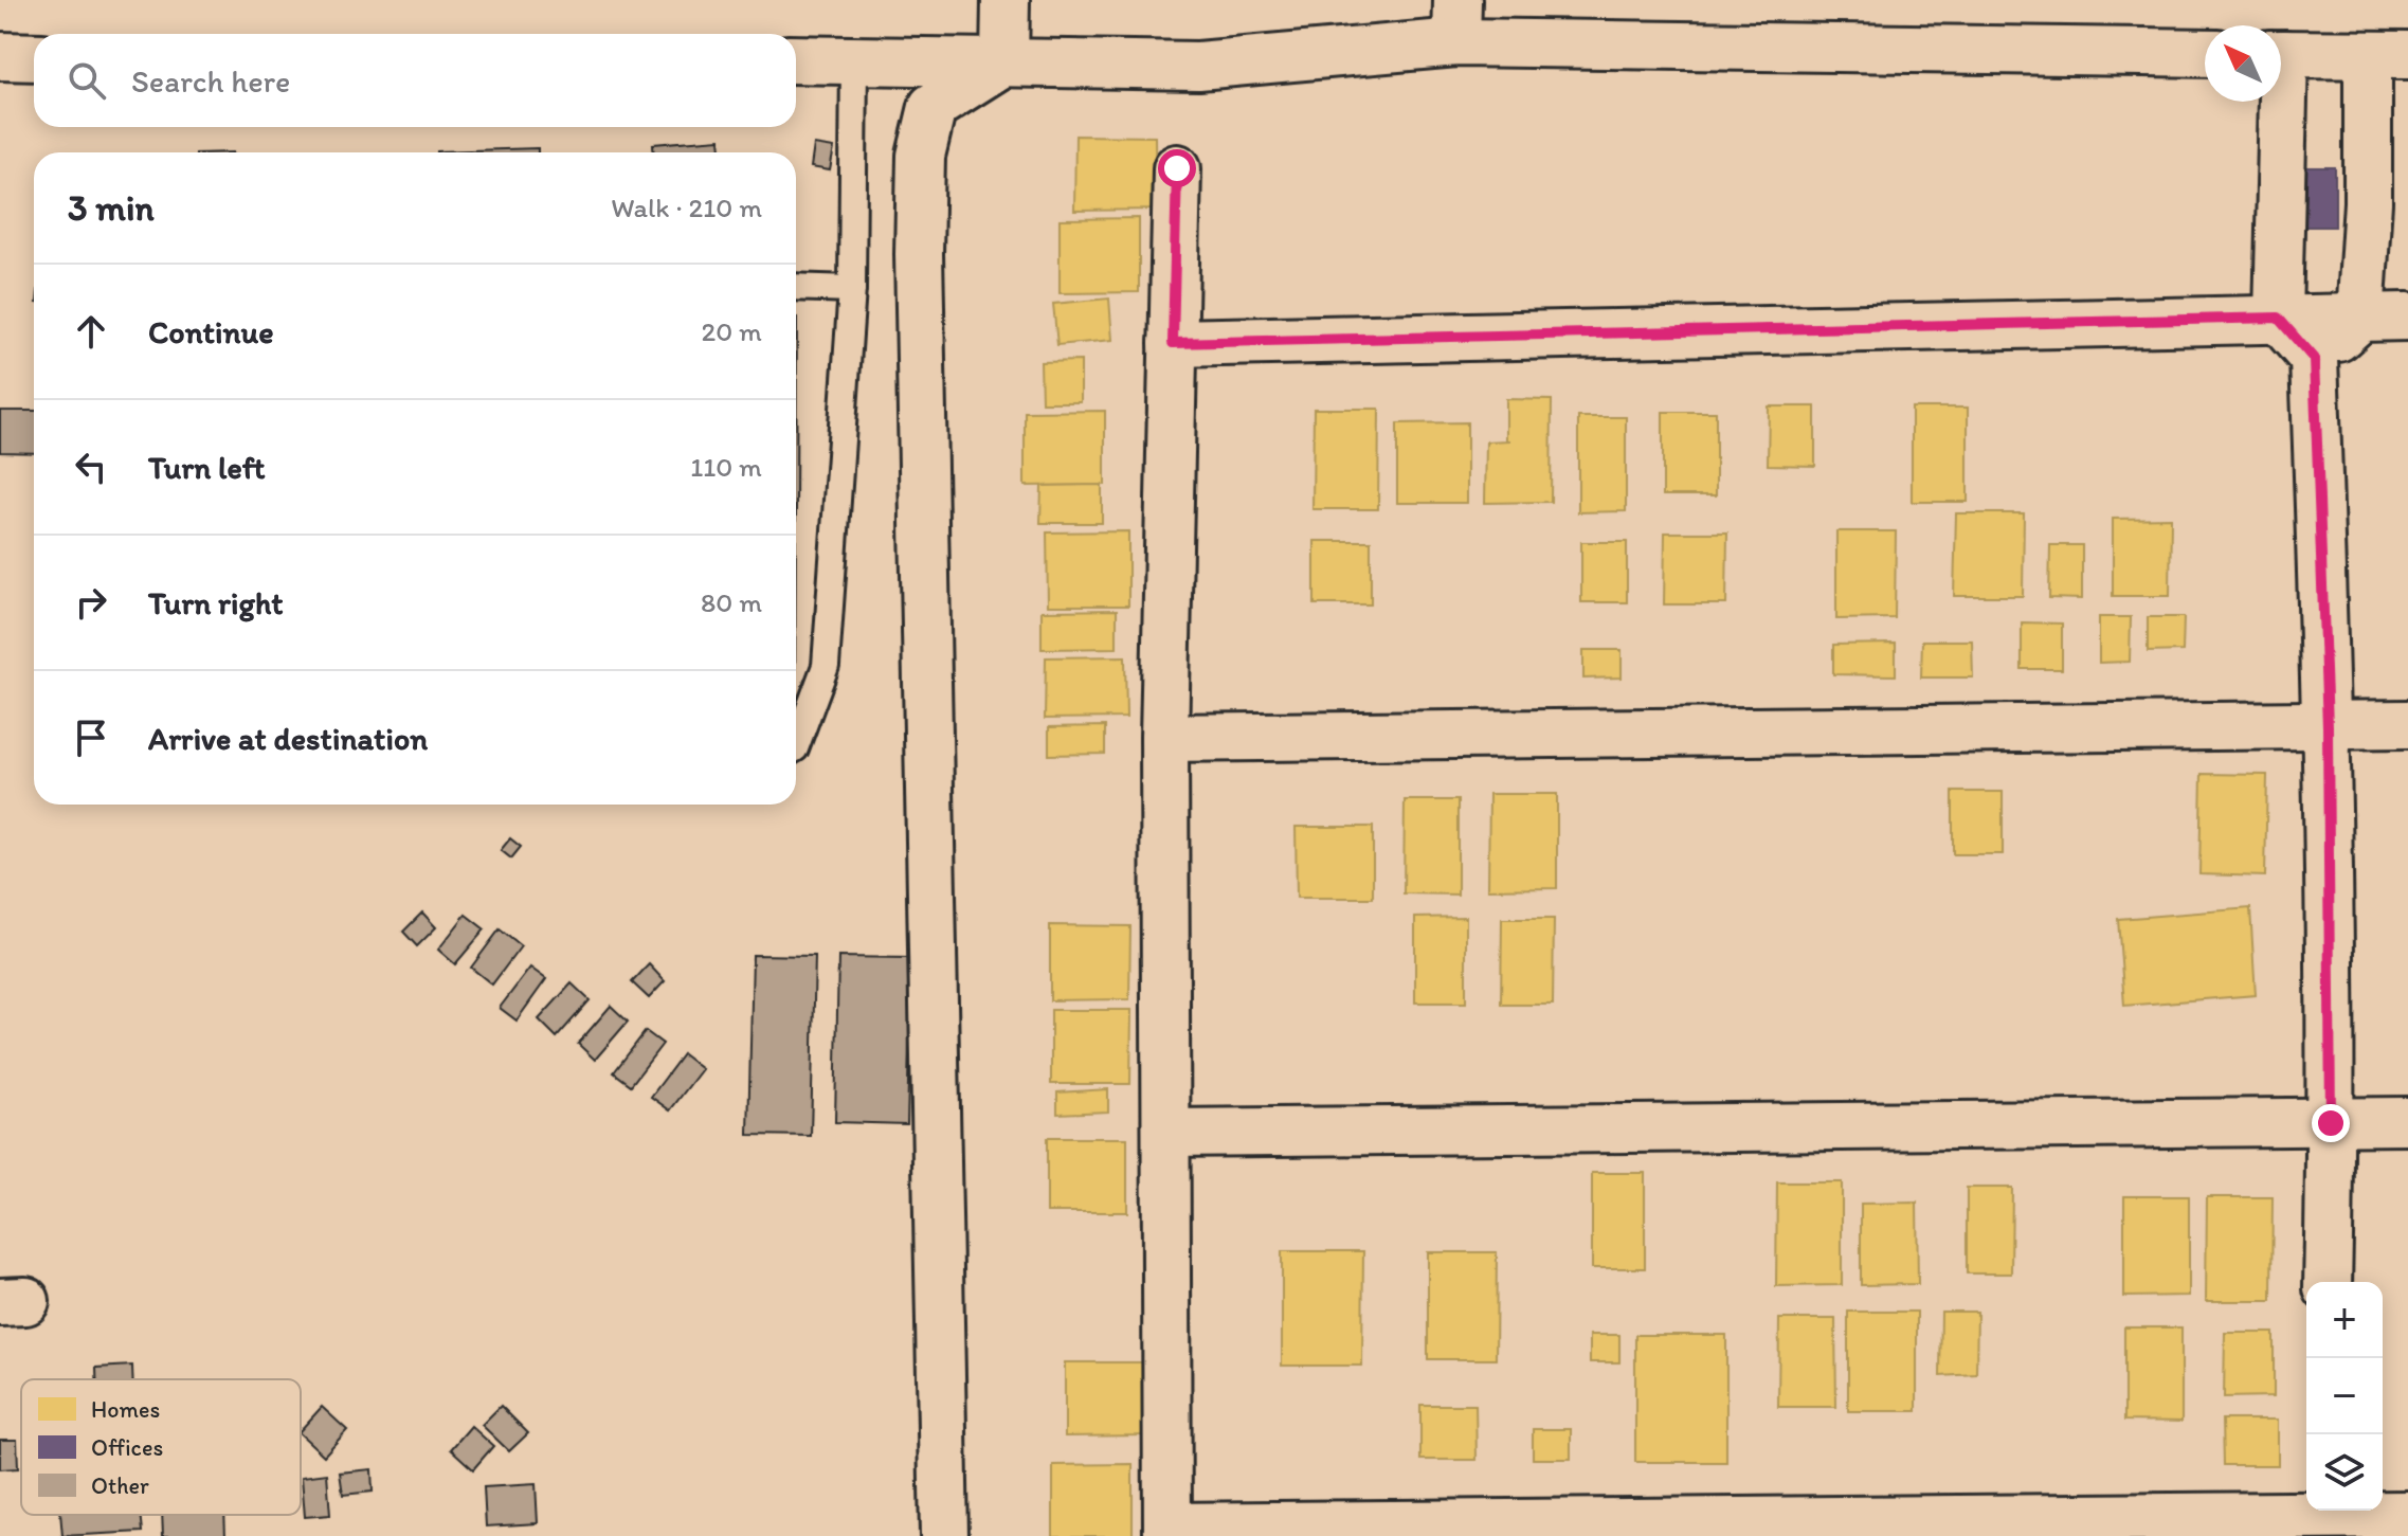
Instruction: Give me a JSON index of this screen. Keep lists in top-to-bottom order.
{
  "legend": ["Homes", "Offices", "Other"],
  "north": "top left",
  "page": {
    "search": "Search here",
    "heading": ["3 min", "Walk · 210 m"],
    "list": [
      ["Continue", "20 m"],
      ["Turn left", "110 m"],
      ["Turn right", "80 m"],
      "Arrive at destination"
    ],
    "map_buttons": ["+", "−"]
  }
}
